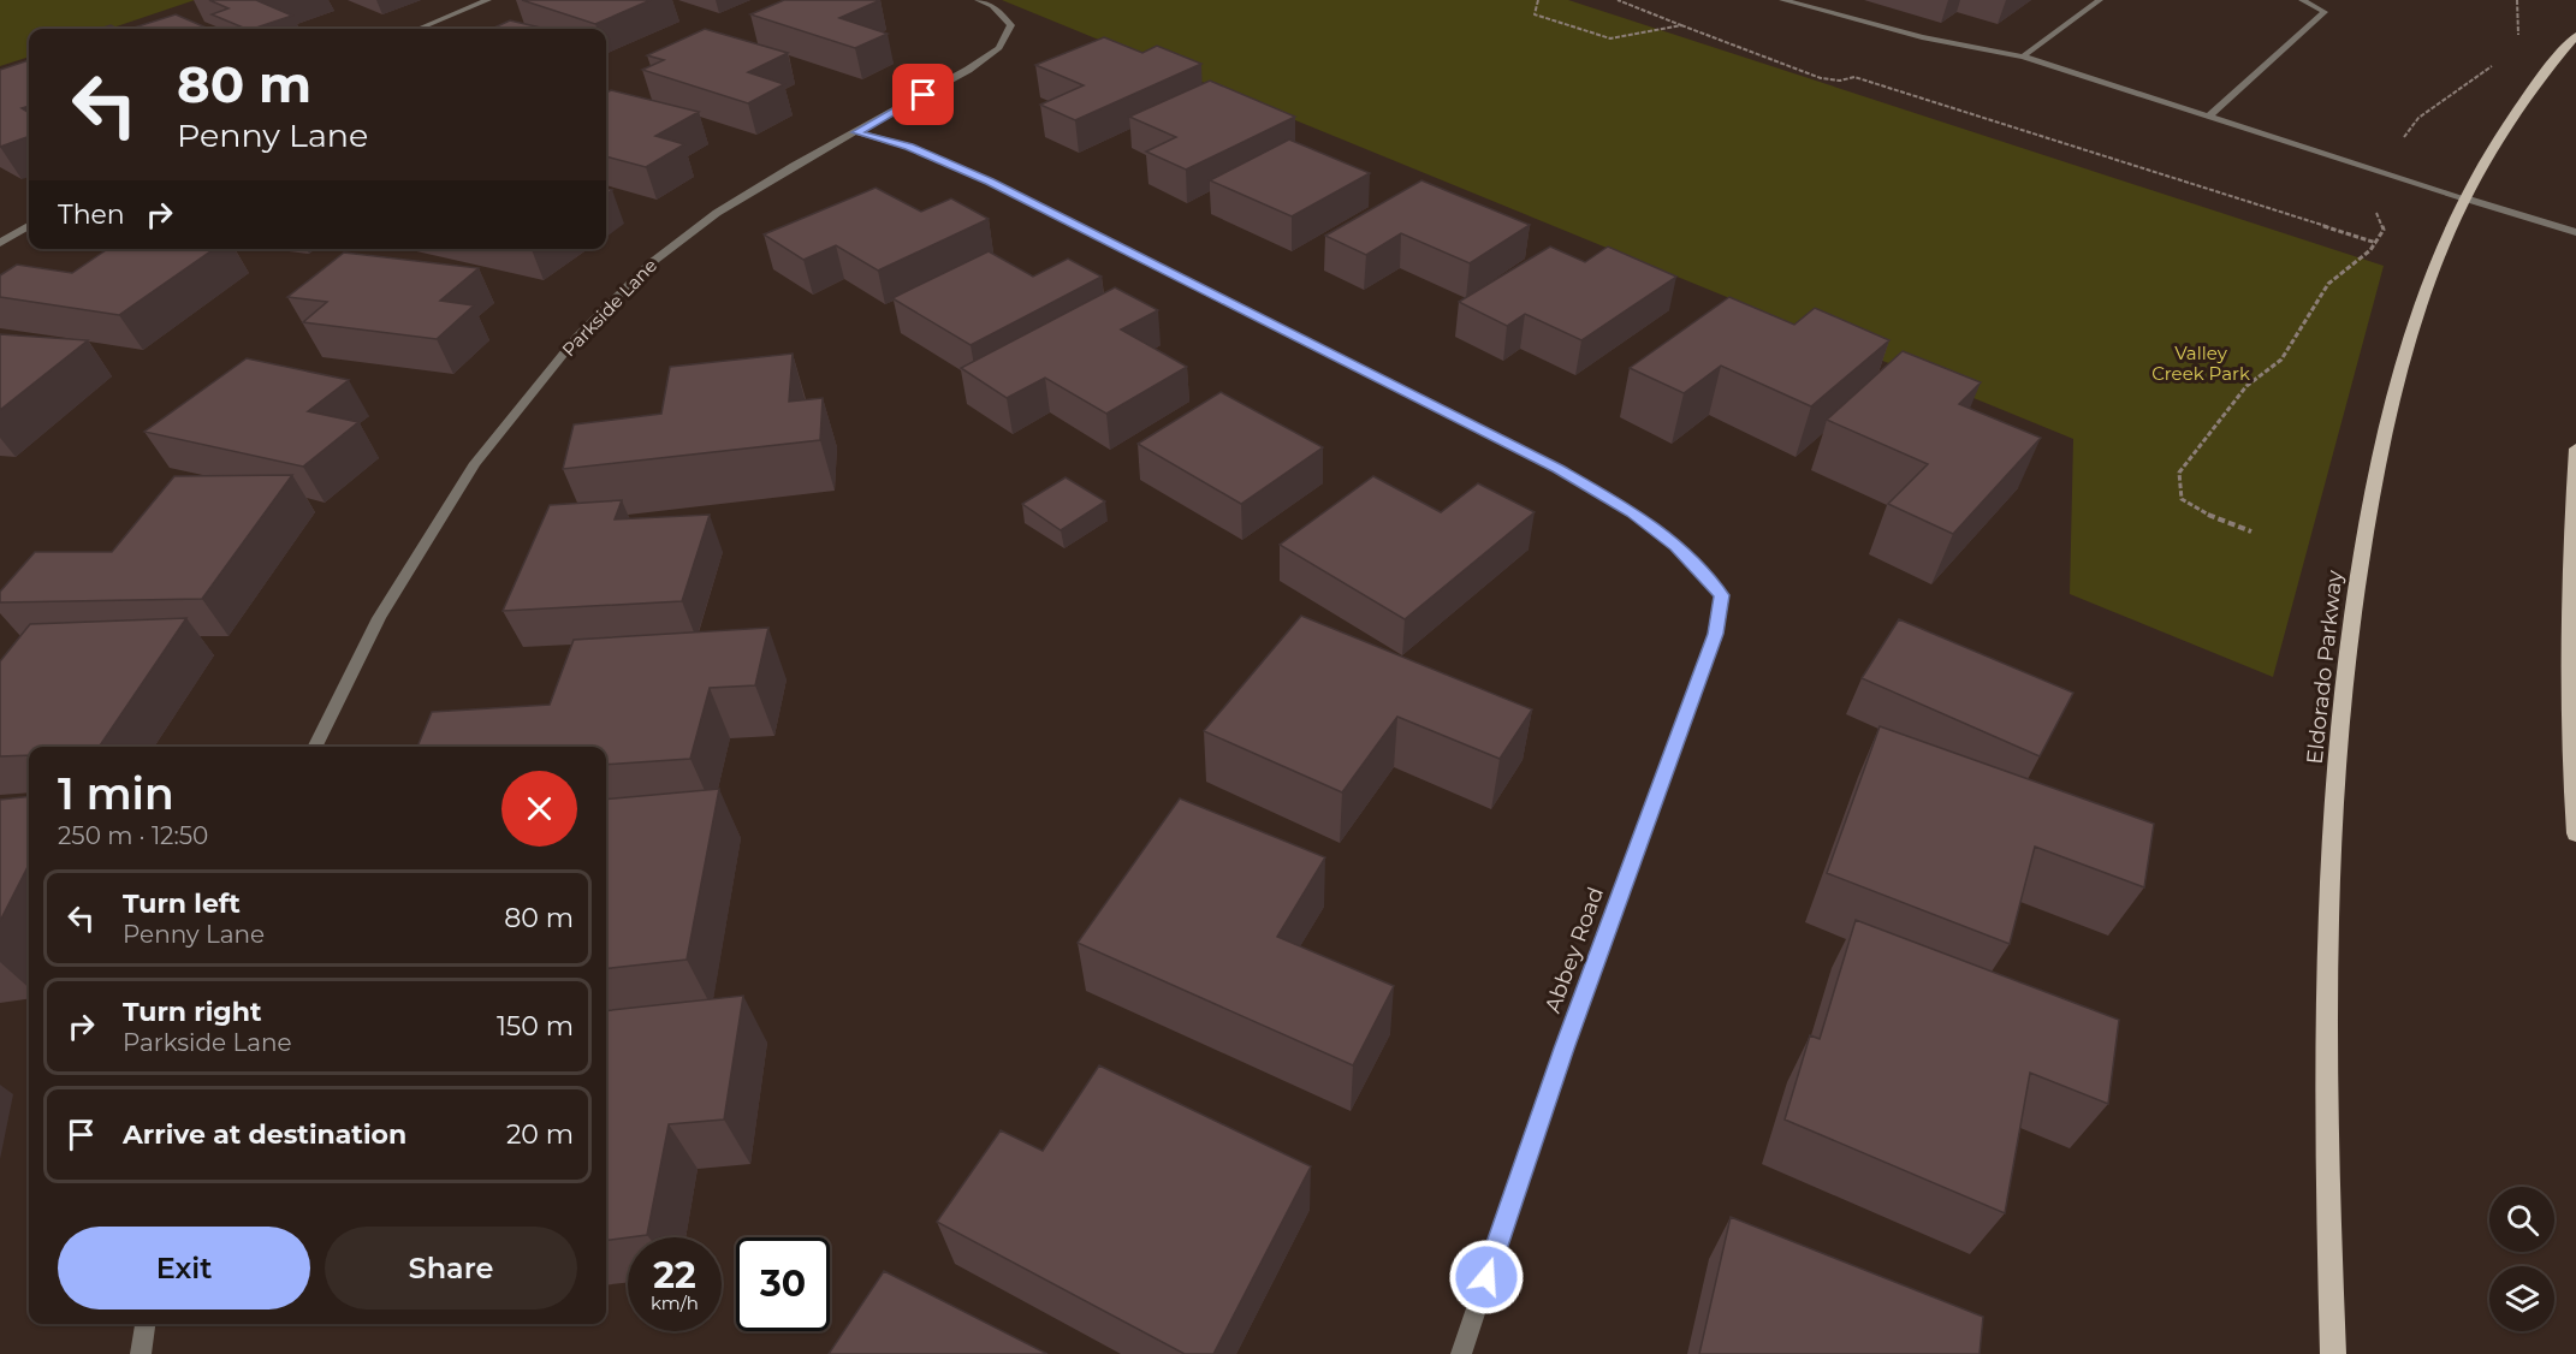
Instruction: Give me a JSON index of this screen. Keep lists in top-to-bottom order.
{
  "streets": {
    "main road": ["Eldorado Parkway"],
    "street": ["Parkside Lane", "Abbey Road"]
  },
  "crossings": [
    ["Parkside Lane", "Abbey Road"]
  ],
  "parks": ["Valley Creek Park"],
  "page": {
    "turn": ["80 m", "Penny Lane"],
    "then": "Then",
    "heading": ["1 min", "250 m · 12:50"],
    "list": [
      {
        "name": "Turn left",
        "note": "Penny Lane",
        "value": "80 m"
      },
      {
        "name": "Turn right",
        "note": "Parkside Lane",
        "value": "150 m"
      },
      {
        "name": "Arrive at destination",
        "value": "20 m"
      }
    ],
    "buttons": ["Exit", "Share"],
    "speed": "22 km/h",
    "limit": "30"
  }
}
